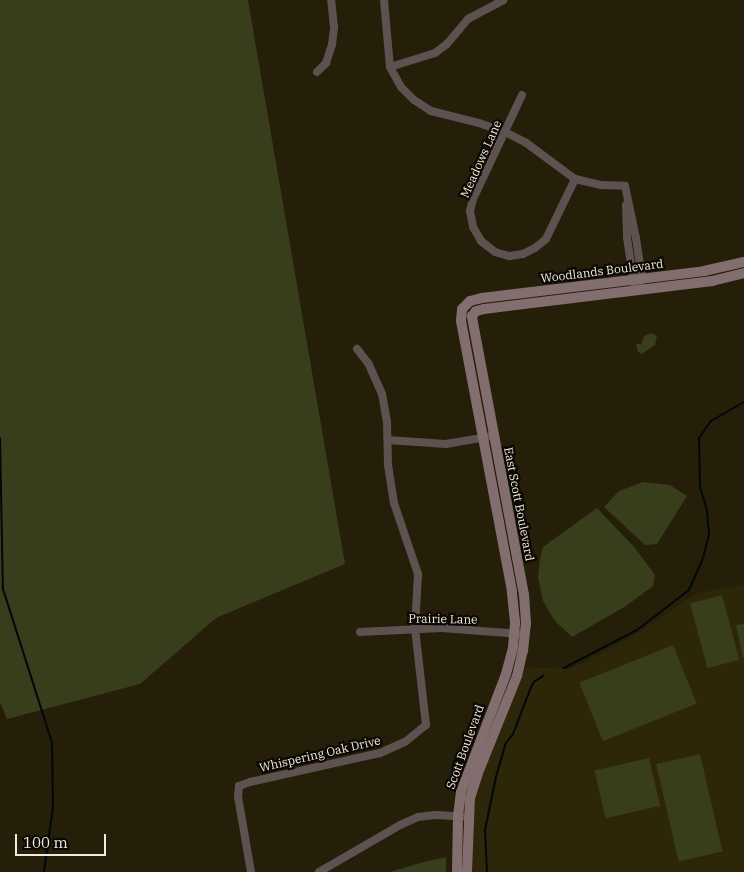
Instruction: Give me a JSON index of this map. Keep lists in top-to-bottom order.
{
  "streets": {
    "street": [
      "Meadows Lane",
      "Woodlands Boulevard",
      "East Scott Boulevard",
      "Prairie Lane",
      "Scott Boulevard",
      "Whispering Oak Drive"
    ]
  },
  "crossings": [
    ["Woodlands Boulevard", "East Scott Boulevard"],
    ["East Scott Boulevard", "Prairie Lane"],
    ["East Scott Boulevard", "Scott Boulevard"],
    ["Prairie Lane", "Scott Boulevard"],
    ["Prairie Lane", "Whispering Oak Drive"]
  ],
  "scale_bar": "100 m"
}
